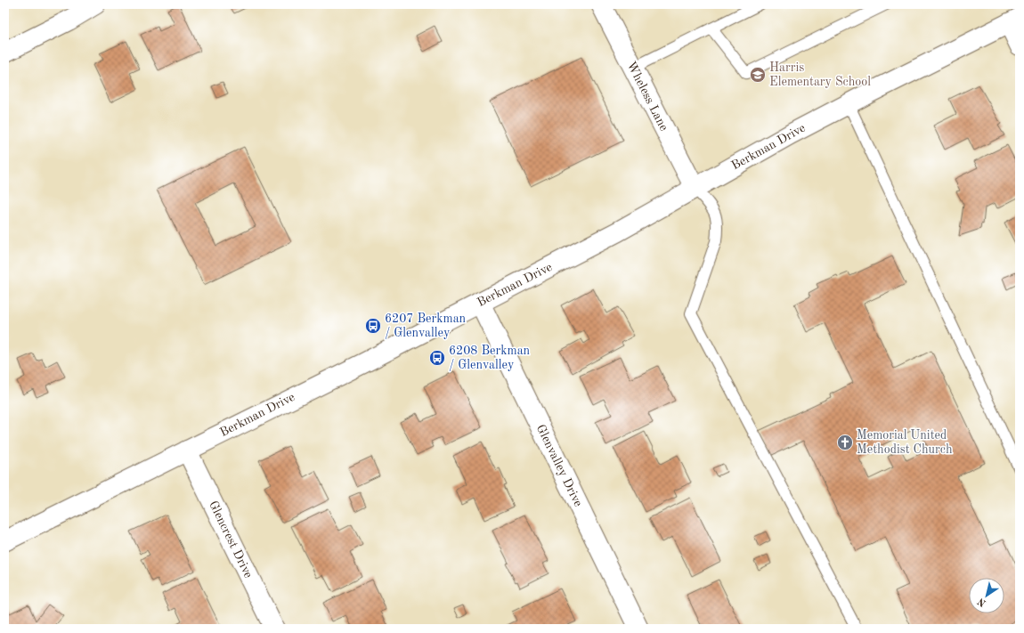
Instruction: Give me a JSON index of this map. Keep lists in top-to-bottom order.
{
  "streets": {
    "street": [
      "Wheless Lane",
      "Berkman Drive",
      "Glenvalley Drive",
      "Glencrest Drive"
    ]
  },
  "crossings": [
    ["Wheless Lane", "Berkman Drive"],
    ["Berkman Drive", "Glenvalley Drive"],
    ["Berkman Drive", "Glencrest Drive"]
  ],
  "places": {
    "school or university": ["Harris Elementary School"],
    "bus stop": ["6207 Berkman / Glenvalley", "6208 Berkman / Glenvalley"],
    "church": ["Memorial United Methodist Church"]
  },
  "north": "bottom left"
}
